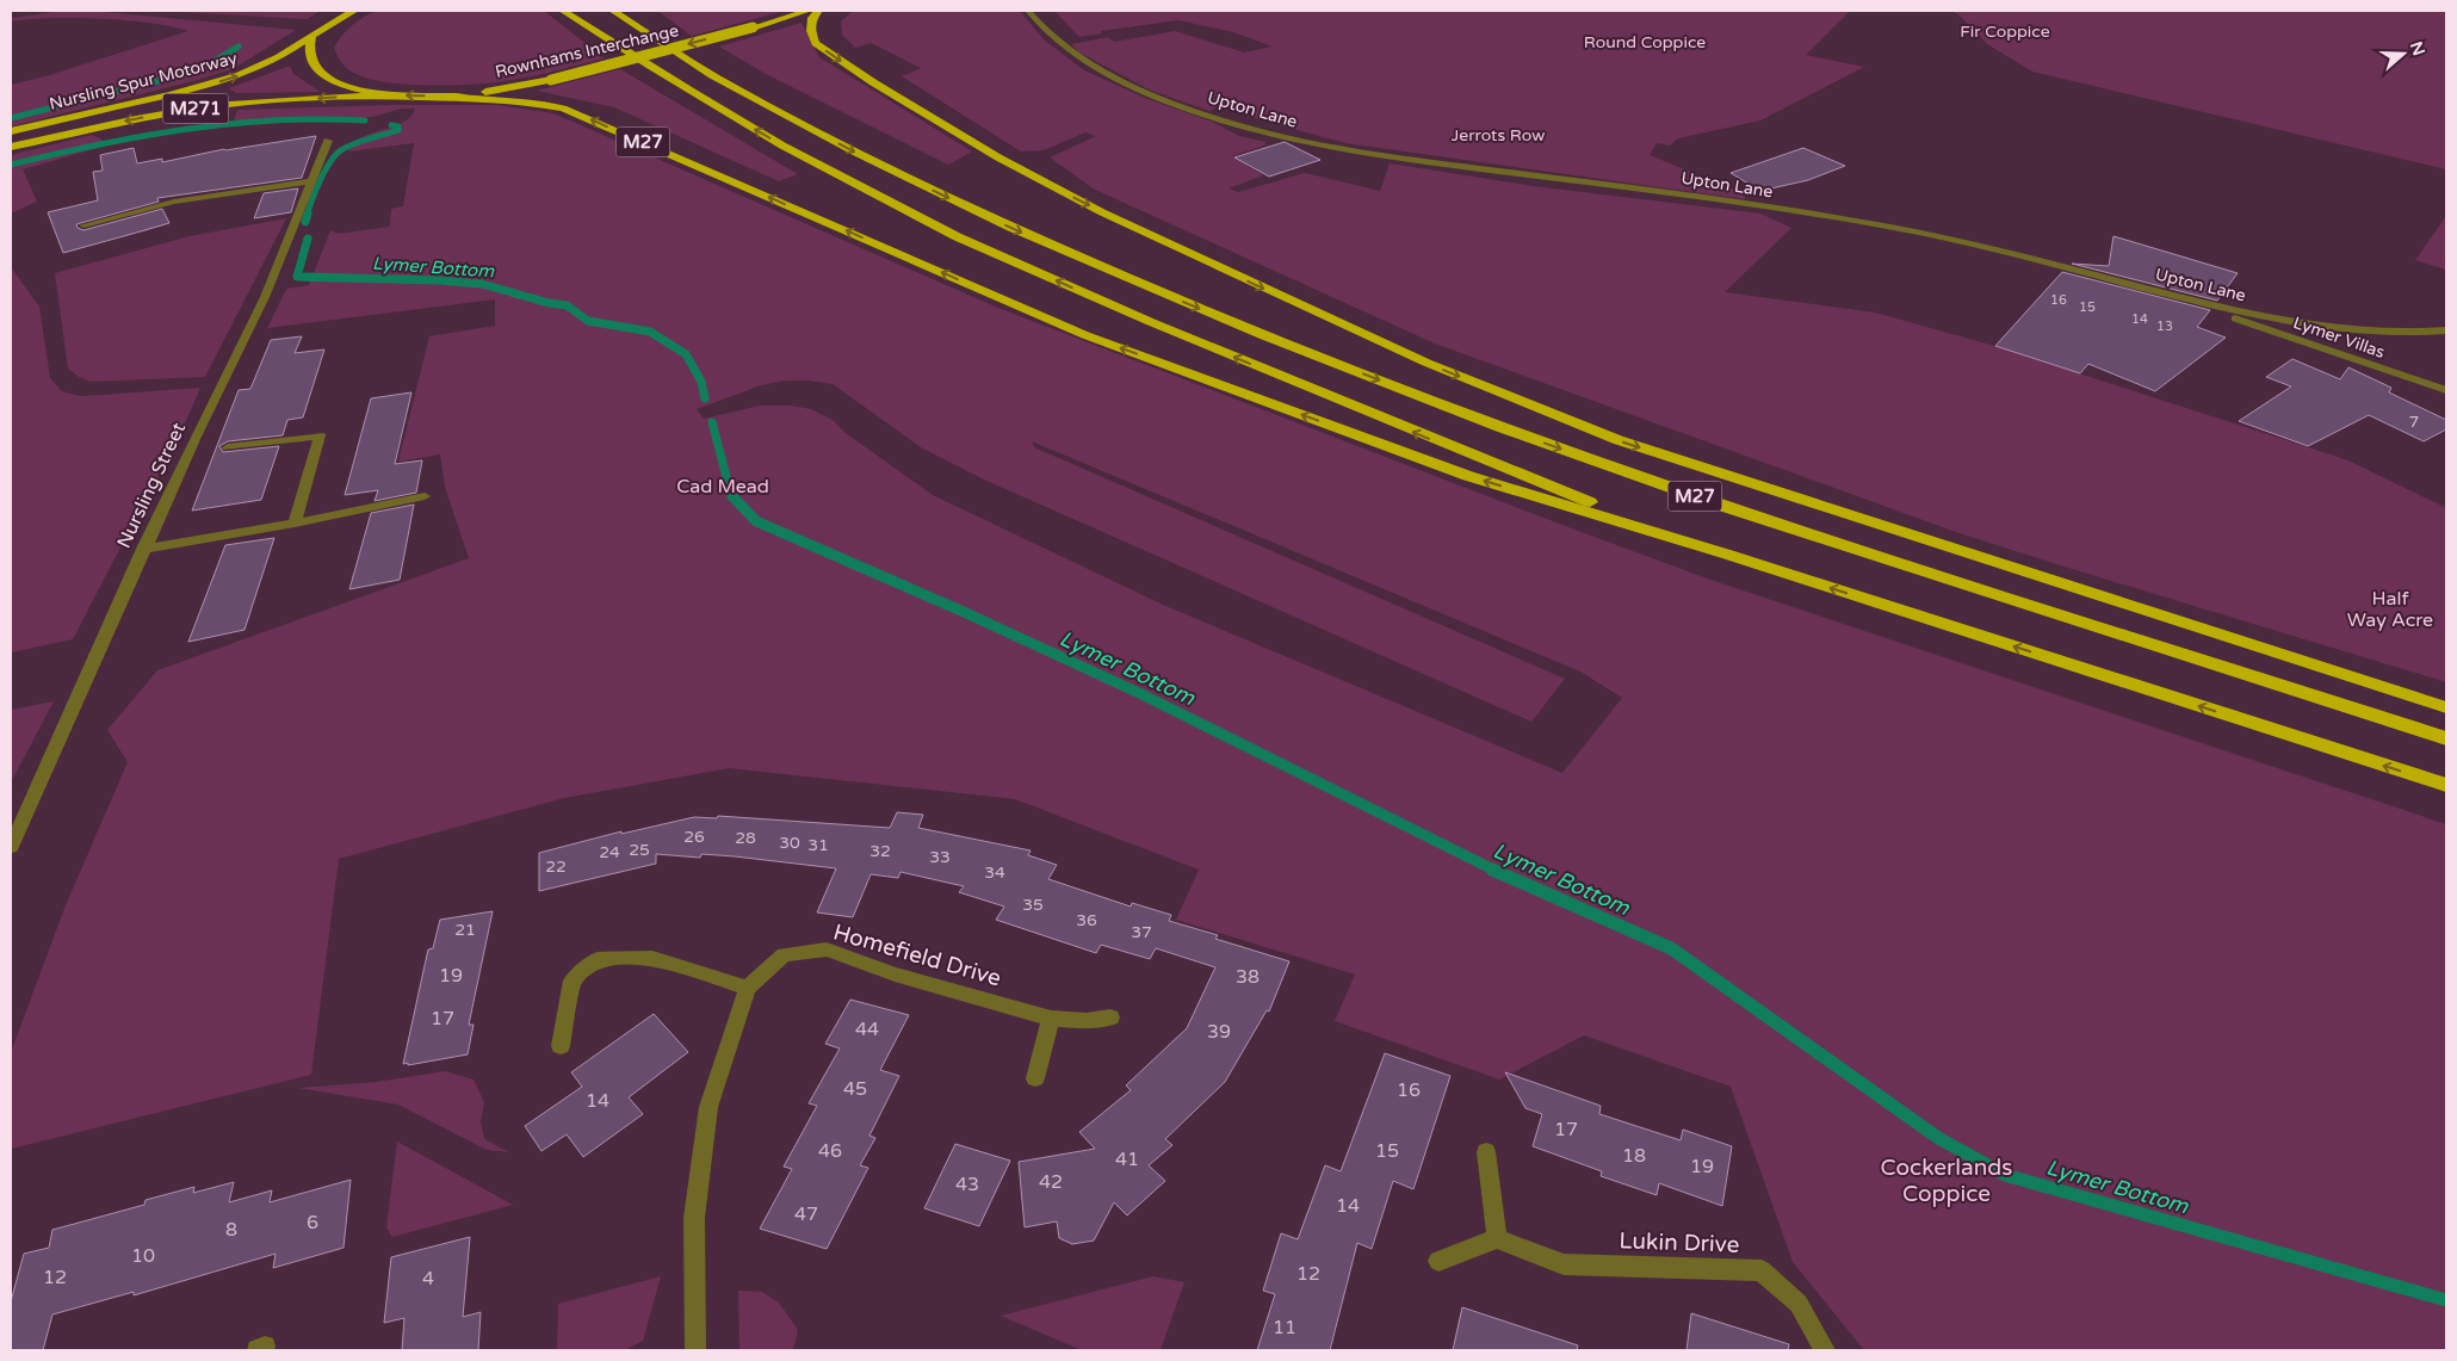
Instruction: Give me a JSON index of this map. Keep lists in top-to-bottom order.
{
  "streets": {
    "highway": [
      "Rownhams Interchange",
      "Nursling Spur Motorway",
      "M271",
      "M27"
    ],
    "street": [
      "Upton Lane",
      "Lymer Villas",
      "Nursling Street",
      "Homefield Drive",
      "Lukin Drive"
    ]
  },
  "crossings": [
    ["Rownhams Interchange", "Nursling Spur Motorway"],
    ["Rownhams Interchange", "M271"],
    ["Rownhams Interchange", "M27"],
    ["Nursling Spur Motorway", "M271"],
    ["Upton Lane", "Lymer Villas"]
  ],
  "one_way": ["Rownhams Interchange"],
  "water": ["Lymer Bottom"],
  "parks": [
    "Fir Coppice",
    "Round Coppice",
    "Jerrots Row",
    "Cad Mead",
    "Half Way Acre",
    "Cockerlands Coppice"
  ],
  "house_numbers": [
    "16",
    "15",
    "14",
    "13",
    "7",
    "26",
    "28",
    "30",
    "31",
    "25",
    "32",
    "24",
    "33",
    "22",
    "34",
    "35",
    "36",
    "21",
    "37",
    "19",
    "38",
    "17",
    "44",
    "39",
    "45",
    "16",
    "14",
    "17",
    "46",
    "15",
    "18",
    "41",
    "19",
    "42",
    "43",
    "14",
    "47",
    "6",
    "8",
    "10",
    "12",
    "12",
    "4",
    "11"
  ],
  "north": "right"
}
